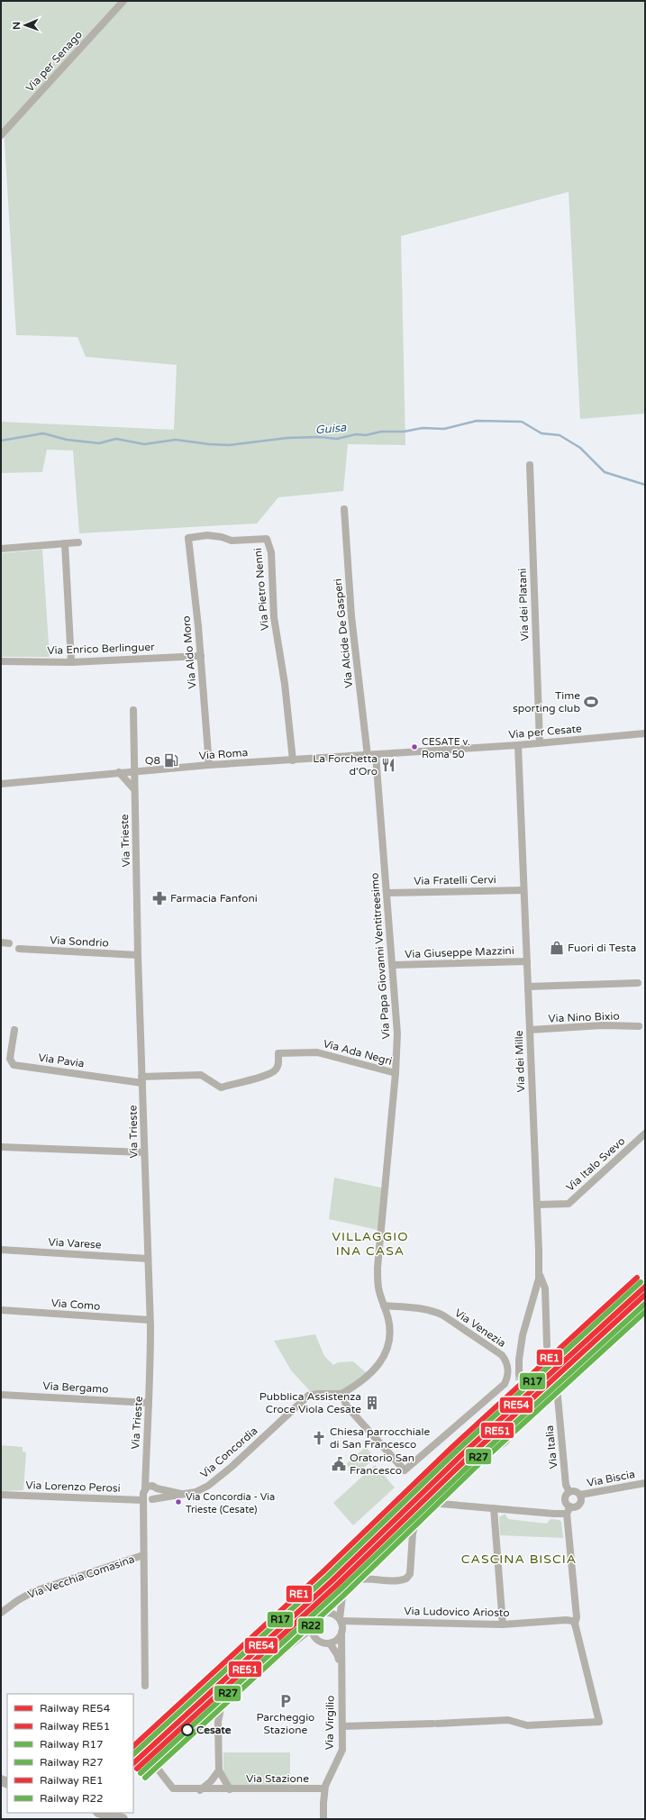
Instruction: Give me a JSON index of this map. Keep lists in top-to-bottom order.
{
  "streets": {
    "street": [
      "Via per Senago",
      "Via Pietro Nenni",
      "Via dei Platani",
      "Via Alcide De Gasperi",
      "Via Enrico Berlinguer",
      "Via Aldo Moro",
      "Via per Cesate",
      "Via Roma",
      "Via Trieste",
      "Via Fratelli Cervi",
      "Via Sondrio",
      "Via Giuseppe Mazzini",
      "Via Papa Giovanni Ventitreesimo",
      "Via Nino Bixio",
      "Via Ada Negri",
      "Via Pavia",
      "Via dei Mille",
      "Via Italo Svevo",
      "Via Varese",
      "Via Como",
      "Via Venezia",
      "Via Bergamo",
      "Via Italia",
      "Via Concordia",
      "Via Biscia",
      "Via Lorenzo Perosi",
      "Via Vecchia Comasina",
      "Via Ludovico Ariosto",
      "Via Virgilio",
      "Via Stazione"
    ]
  },
  "crossings": [
    ["Via Pietro Nenni", "Via Aldo Moro"],
    ["Via Pietro Nenni", "Via Roma"],
    ["Via dei Platani", "Via per Cesate"],
    ["Via Alcide De Gasperi", "Via Roma"],
    ["Via Enrico Berlinguer", "Via Aldo Moro"],
    ["Via Aldo Moro", "Via Roma"],
    ["Via per Cesate", "Via Roma"],
    ["Via per Cesate", "Via dei Mille"],
    ["Via Roma", "Via Trieste"],
    ["Via Roma", "Via Papa Giovanni Ventitreesimo"],
    ["Via Trieste", "Via Sondrio"],
    ["Via Trieste", "Via Ada Negri"],
    ["Via Trieste", "Via Pavia"],
    ["Via Trieste", "Via Varese"],
    ["Via Trieste", "Via Como"],
    ["Via Trieste", "Via Bergamo"],
    ["Via Trieste", "Via Concordia"],
    ["Via Trieste", "Via Lorenzo Perosi"],
    ["Via Fratelli Cervi", "Via Papa Giovanni Ventitreesimo"],
    ["Via Fratelli Cervi", "Via dei Mille"],
    ["Via Giuseppe Mazzini", "Via Papa Giovanni Ventitreesimo"],
    ["Via Giuseppe Mazzini", "Via dei Mille"],
    ["Via Papa Giovanni Ventitreesimo", "Via Ada Negri"],
    ["Via Papa Giovanni Ventitreesimo", "Via Venezia"],
    ["Via Nino Bixio", "Via dei Mille"],
    ["Via Ada Negri", "Via Pavia"],
    ["Via dei Mille", "Via Italo Svevo"],
    ["Via Venezia", "Via Concordia"],
    ["Via Italia", "Via Biscia"],
    ["Via Concordia", "Via Lorenzo Perosi"],
    ["Via Ludovico Ariosto", "Via Virgilio"],
    ["Via Virgilio", "Via Stazione"]
  ],
  "districts": ["VILLAGGIO INA CASA", "CASCINA BISCIA"],
  "water": ["Guisa"],
  "places": {
    "sports": ["Time sporting club"],
    "other": ["CESATE v. Roma 50", "Via Concordia - Via Trieste (Cesate)", "Cesate"],
    "fuel station": ["Q8"],
    "restaurant": ["La Forchetta d'Oro"],
    "pharmacy": ["Farmacia Fanfoni"],
    "shop": ["Fuori di Testa"],
    "building": ["Pubblica Assistenza Croce Viola Cesate"],
    "church": ["Chiesa parrocchiale di San Francesco"],
    "public building": ["Oratorio San Francesco"],
    "parking": ["Parcheggio Stazione"]
  },
  "lines": [
    "rail line RE1",
    "rail line R17",
    "rail line RE54",
    "rail line RE51",
    "rail line R27",
    "rail line R22"
  ],
  "legend": [
    "Railway RE54",
    "Railway RE51",
    "Railway R17",
    "Railway R27",
    "Railway RE1",
    "Railway R22"
  ],
  "north": "left"
}
